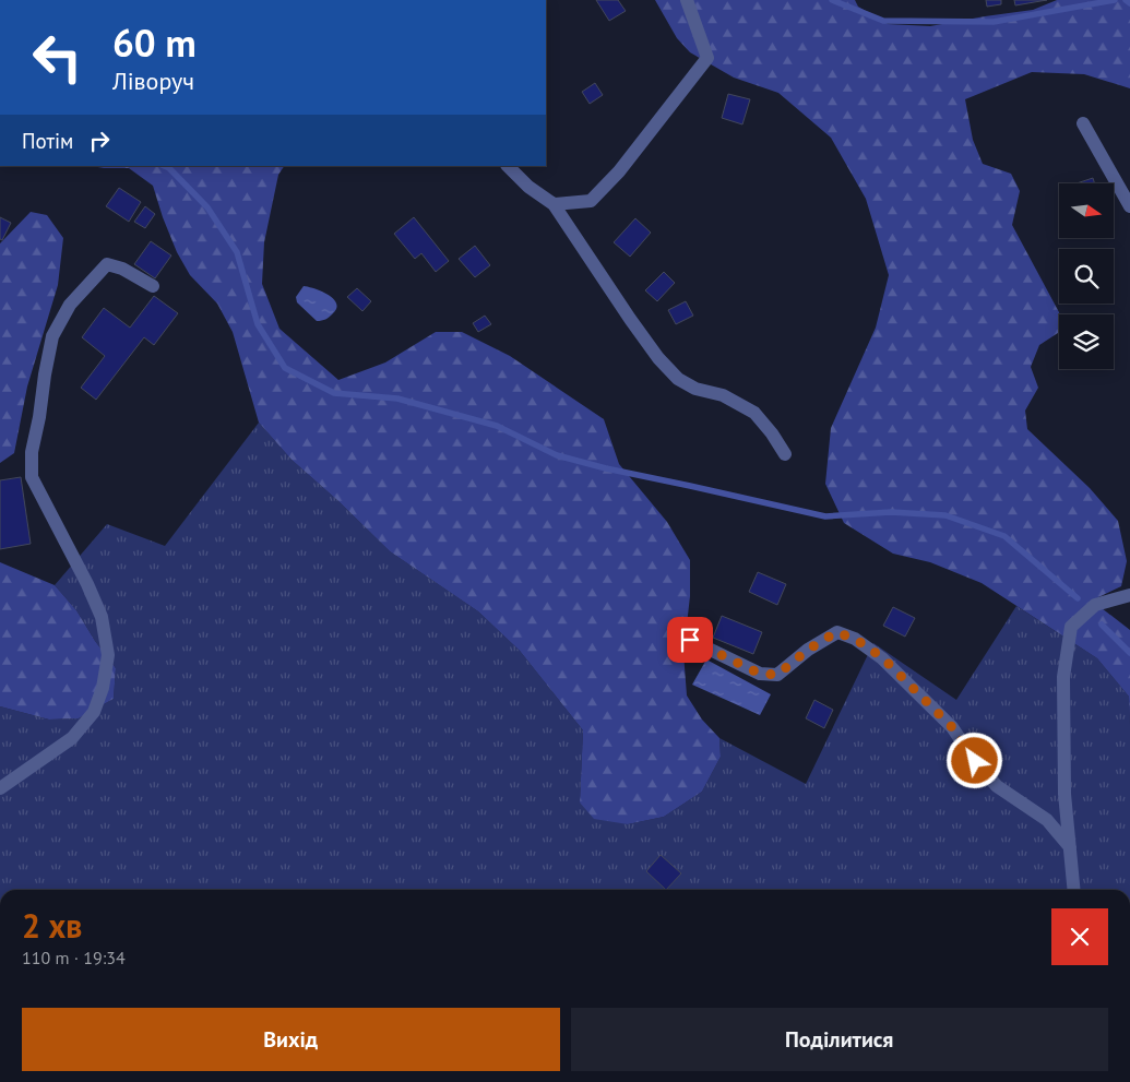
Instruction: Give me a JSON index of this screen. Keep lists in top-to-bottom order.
{
  "north": "right",
  "page": {
    "turn": ["60 m", "Ліворуч"],
    "then": "Потім",
    "heading": ["2 хв", "110 m · 19:34"],
    "buttons": ["Вихід", "Поділитися"]
  }
}
